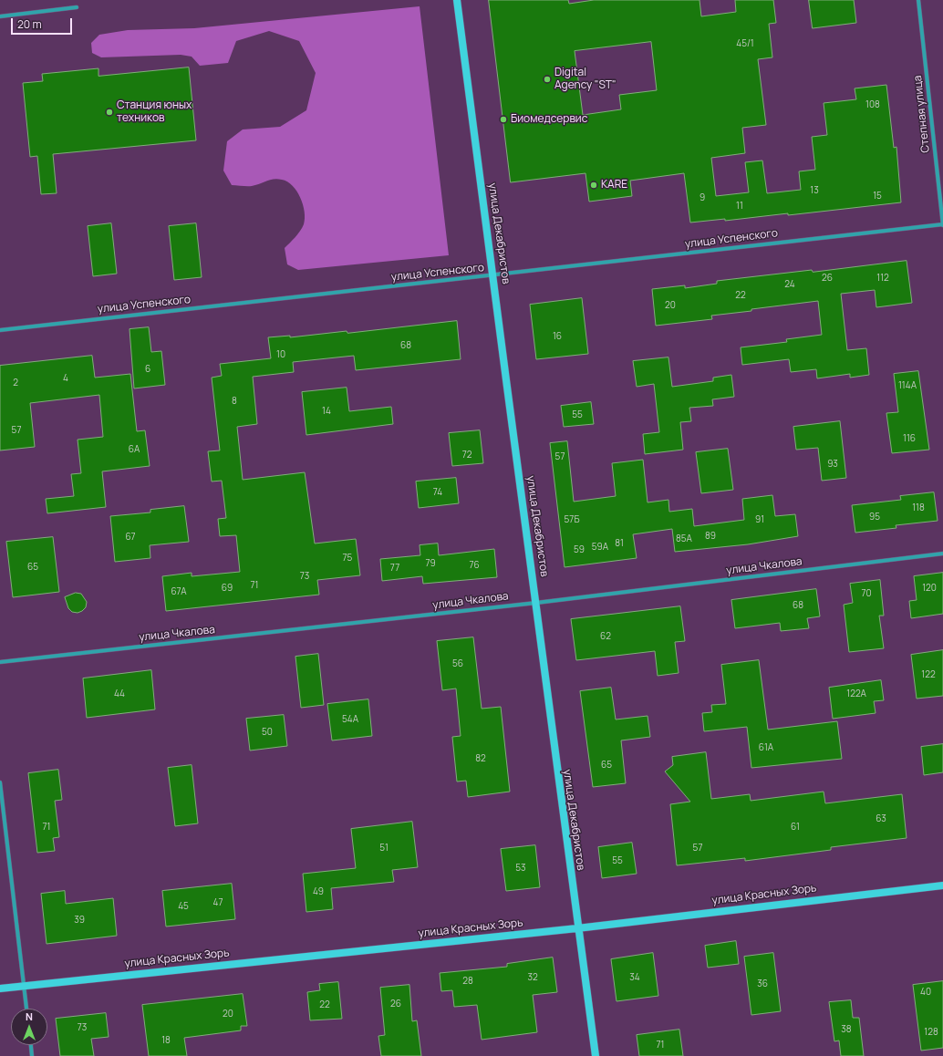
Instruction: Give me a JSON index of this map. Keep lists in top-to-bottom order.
{
  "streets": {
    "street": [
      "Степная улица",
      "улица Декабристов",
      "улица Успенского",
      "улица Чкалова",
      "улица Красных Зорь"
    ]
  },
  "crossings": [
    ["Степная улица", "улица Успенского"],
    ["улица Декабристов", "улица Успенского"],
    ["улица Декабристов", "улица Чкалова"],
    ["улица Декабристов", "улица Красных Зорь"]
  ],
  "places": [
    "Digital Agency \"ST\"",
    "Станция юных техников",
    "Биомедсервис",
    "KARE"
  ],
  "house_numbers": [
    "45/1",
    "108",
    "13",
    "15",
    "9",
    "11",
    "26",
    "112",
    "24",
    "22",
    "20",
    "16",
    "68",
    "10",
    "6",
    "4",
    "2",
    "114А",
    "8",
    "14",
    "55",
    "57",
    "116",
    "6А",
    "72",
    "57",
    "93",
    "74",
    "118",
    "95",
    "57Б",
    "91",
    "89",
    "67",
    "85А",
    "81",
    "59А",
    "59",
    "75",
    "79",
    "76",
    "65",
    "77",
    "73",
    "71",
    "69",
    "120",
    "67А",
    "70",
    "68",
    "62",
    "56",
    "122",
    "44",
    "122А",
    "54А",
    "50",
    "61А",
    "82",
    "65",
    "63",
    "71",
    "61",
    "51",
    "57",
    "55",
    "53",
    "49",
    "47",
    "45",
    "39",
    "32",
    "34",
    "28",
    "36",
    "40",
    "26",
    "22",
    "20",
    "73",
    "38",
    "128",
    "18",
    "71"
  ],
  "scale_bar": "20 m",
  "north": "top"
}
